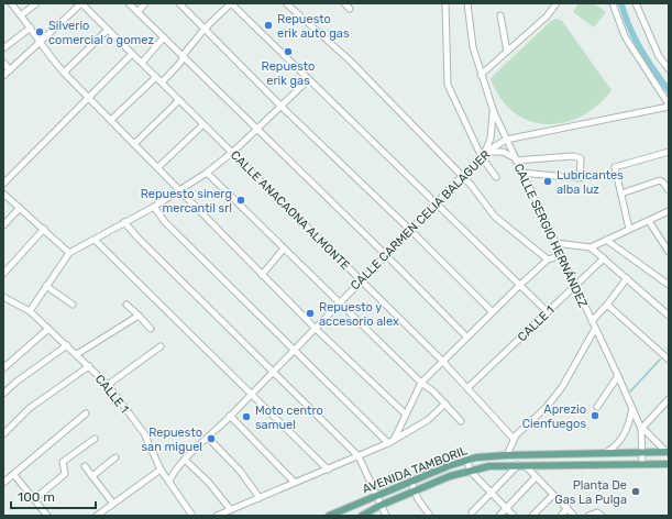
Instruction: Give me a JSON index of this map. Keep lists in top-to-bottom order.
{
  "streets": {
    "main road": ["AVENIDA TAMBORIL"],
    "street": [
      "CALLE ANACAONA ALMONTE",
      "CALLE CARMEN CELIA BALAGUER",
      "CALLE SERGIO HERNÁNDEZ",
      "CALLE 1"
    ]
  },
  "crossings": [
    ["CALLE ANACAONA ALMONTE", "CALLE CARMEN CELIA BALAGUER"],
    ["CALLE ANACAONA ALMONTE", "CALLE 1"],
    ["CALLE CARMEN CELIA BALAGUER", "CALLE SERGIO HERNÁNDEZ"],
    ["CALLE CARMEN CELIA BALAGUER", "CALLE 1"],
    ["CALLE SERGIO HERNÁNDEZ", "CALLE 1"],
    ["CALLE SERGIO HERNÁNDEZ", "AVENIDA TAMBORIL"]
  ],
  "places": [
    "Repuesto erik auto gas",
    "Silverio comercial o gomez",
    "Repuesto erik gas",
    "Lubricantes alba luz",
    "Repuesto sinerg mercantil srl",
    "Repuesto y accesorio alex",
    "Aprezio Cienfuegos",
    "Moto centro samuel",
    "Repuesto san miguel",
    "Planta De Gas La Pulga"
  ],
  "scale_bar": "100 m"
}
